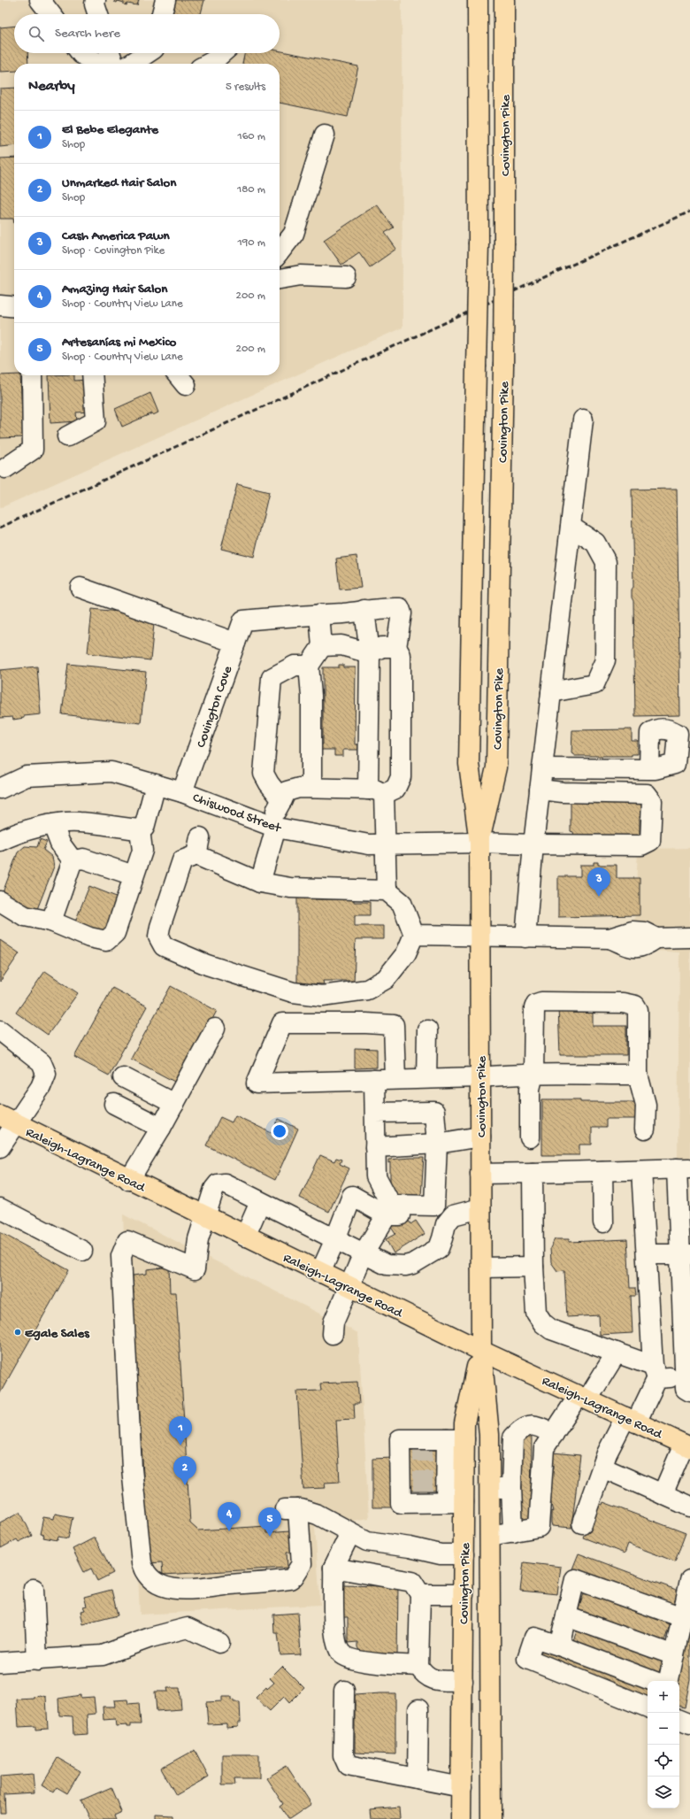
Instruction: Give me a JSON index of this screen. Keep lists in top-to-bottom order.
{
  "streets": {
    "main road": ["Covington Pike", "Raleigh-Lagrange Road"],
    "street": ["Covington Cove", "Chiswood Street"]
  },
  "crossings": [
    ["Covington Pike", "Chiswood Street"],
    ["Covington Pike", "Raleigh-Lagrange Road"],
    ["Covington Cove", "Chiswood Street"]
  ],
  "places": ["Egale Sales"],
  "page": {
    "search": "Search here",
    "heading": ["Nearby", "5 results"],
    "list": [
      {
        "mark": "1",
        "name": "El Bebe Elegante",
        "note": "Shop",
        "value": "160 m"
      },
      {
        "mark": "2",
        "name": "Unmarked Hair Salon",
        "note": "Shop",
        "value": "180 m"
      },
      {
        "mark": "3",
        "name": "Cash America Pawn",
        "note": "Shop · Covington Pike",
        "value": "190 m"
      },
      {
        "mark": "4",
        "name": "Amazing Hair Salon",
        "note": "Shop · Country View Lane",
        "value": "200 m"
      },
      {
        "mark": "5",
        "name": "Artesanías mi Mexico",
        "note": "Shop · Country View Lane",
        "value": "200 m"
      }
    ],
    "pins": [
      "3",
      "1",
      "2",
      "4",
      "5"
    ],
    "map_buttons": ["+", "−"]
  }
}
